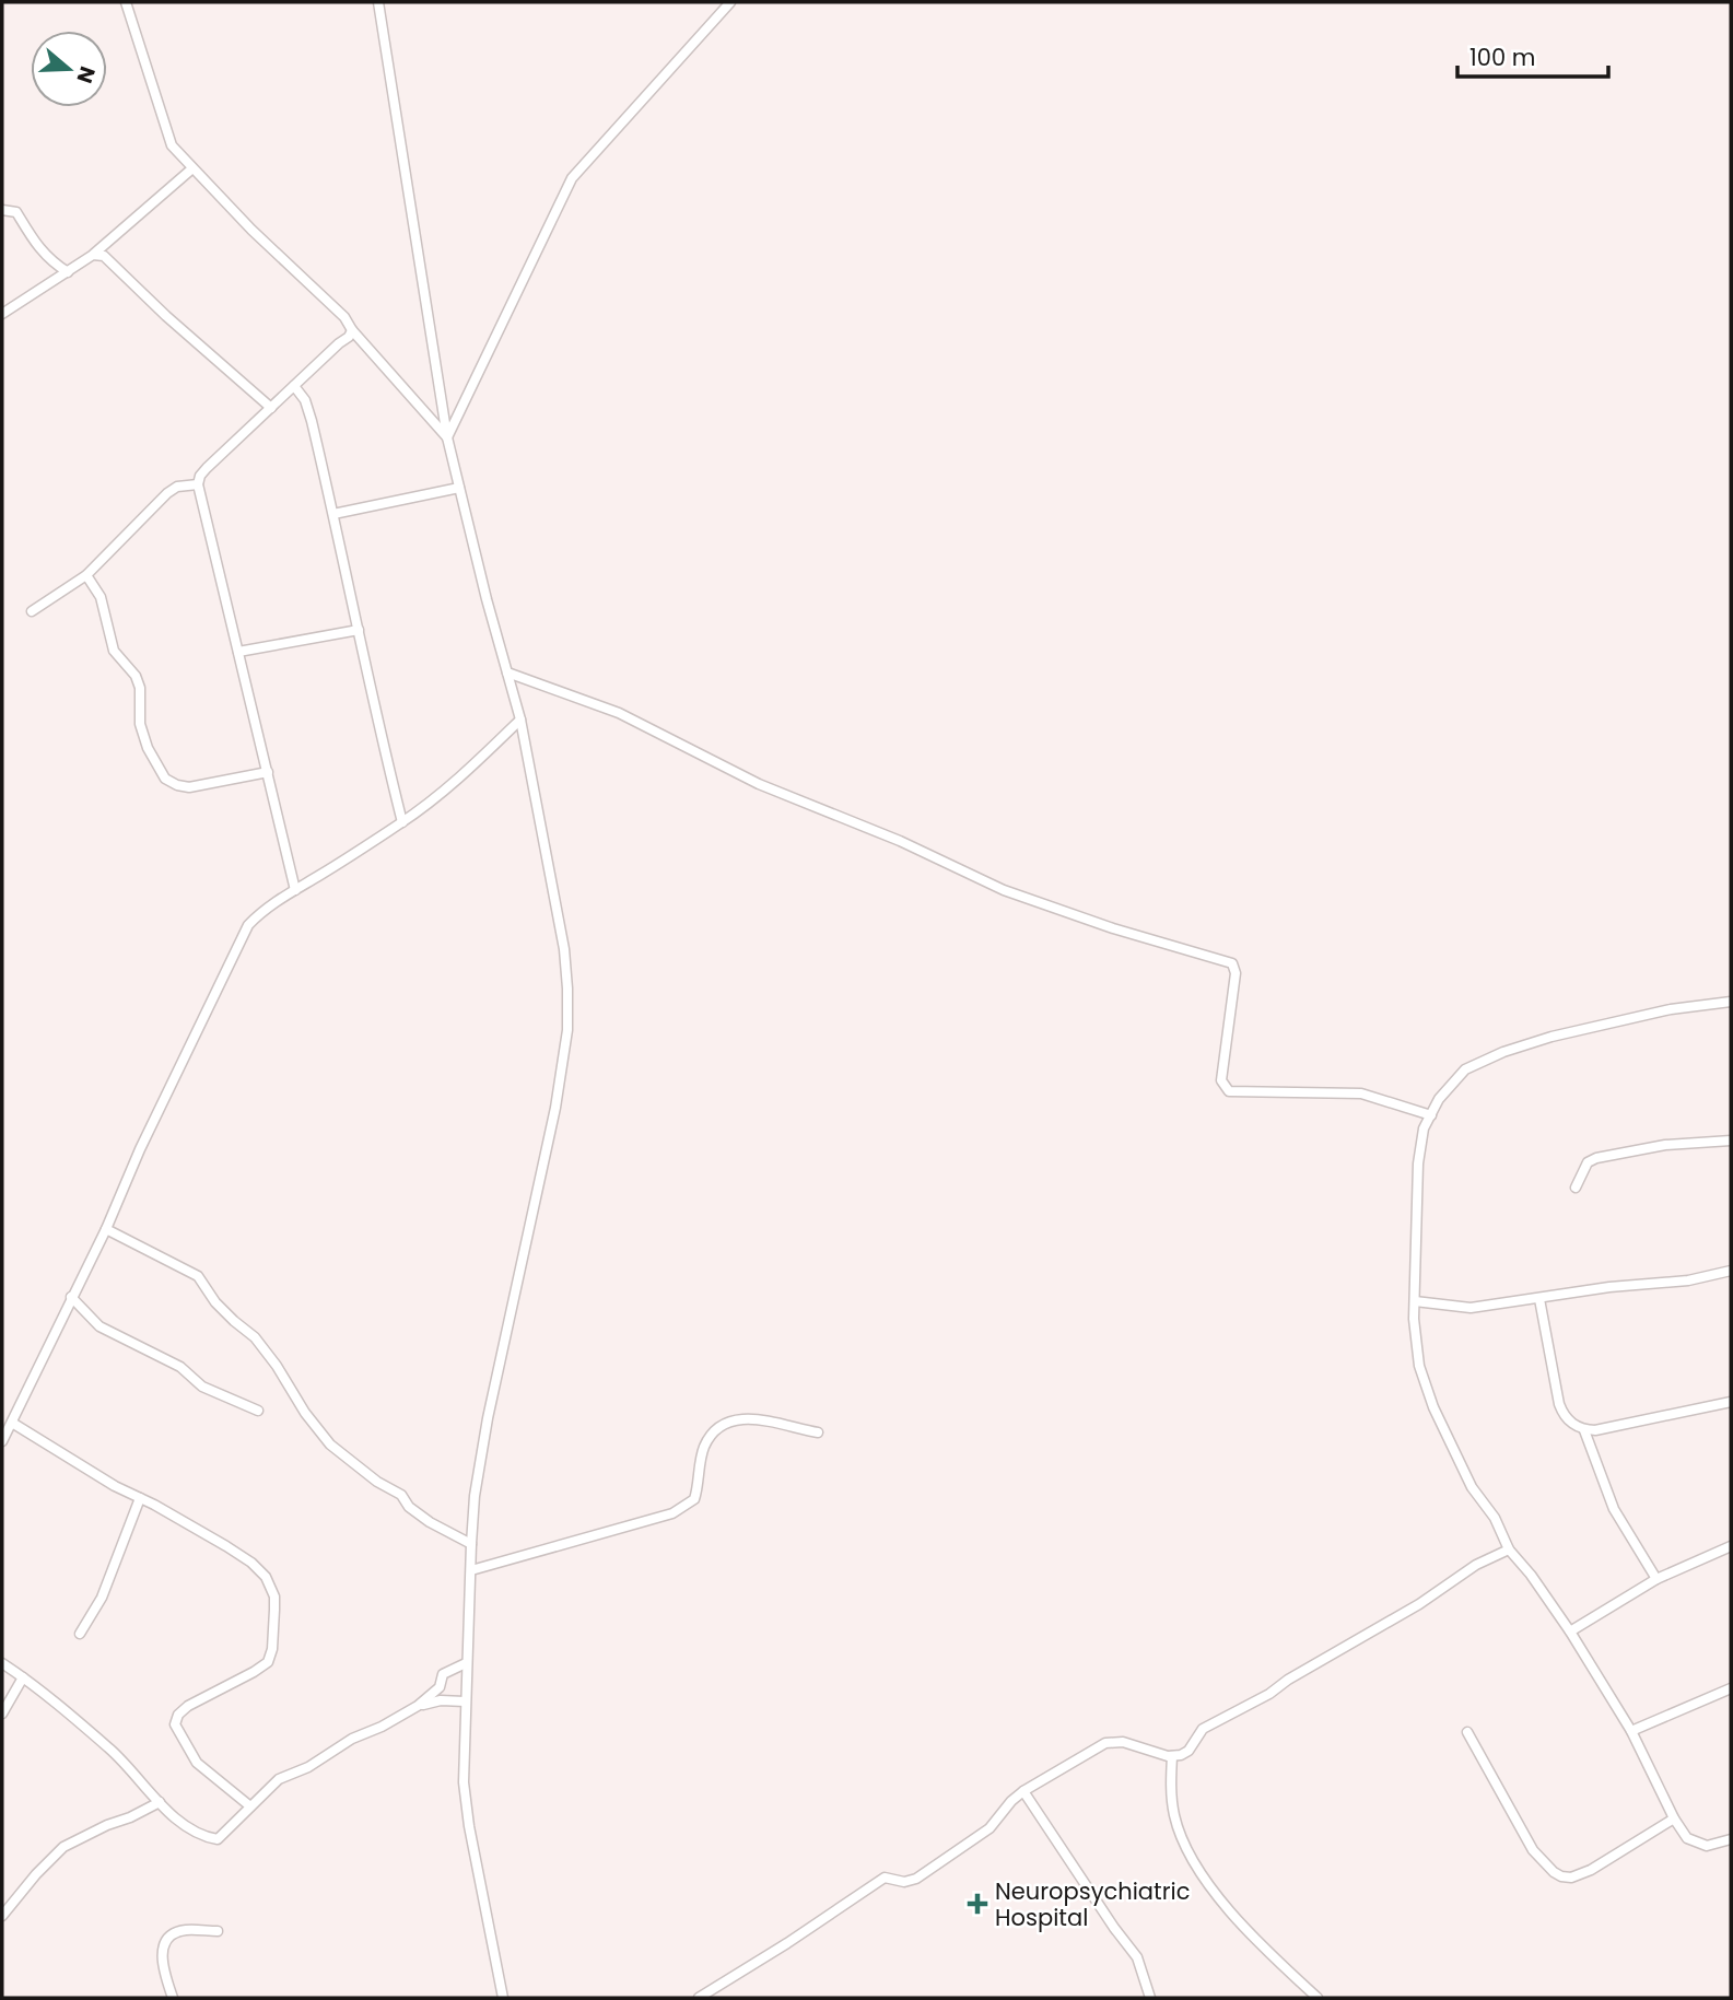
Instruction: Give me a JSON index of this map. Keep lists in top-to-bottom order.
{
  "places": {
    "health": ["Neuropsychiatric Hospital"]
  },
  "scale_bar": "100 m",
  "north": "right"
}
